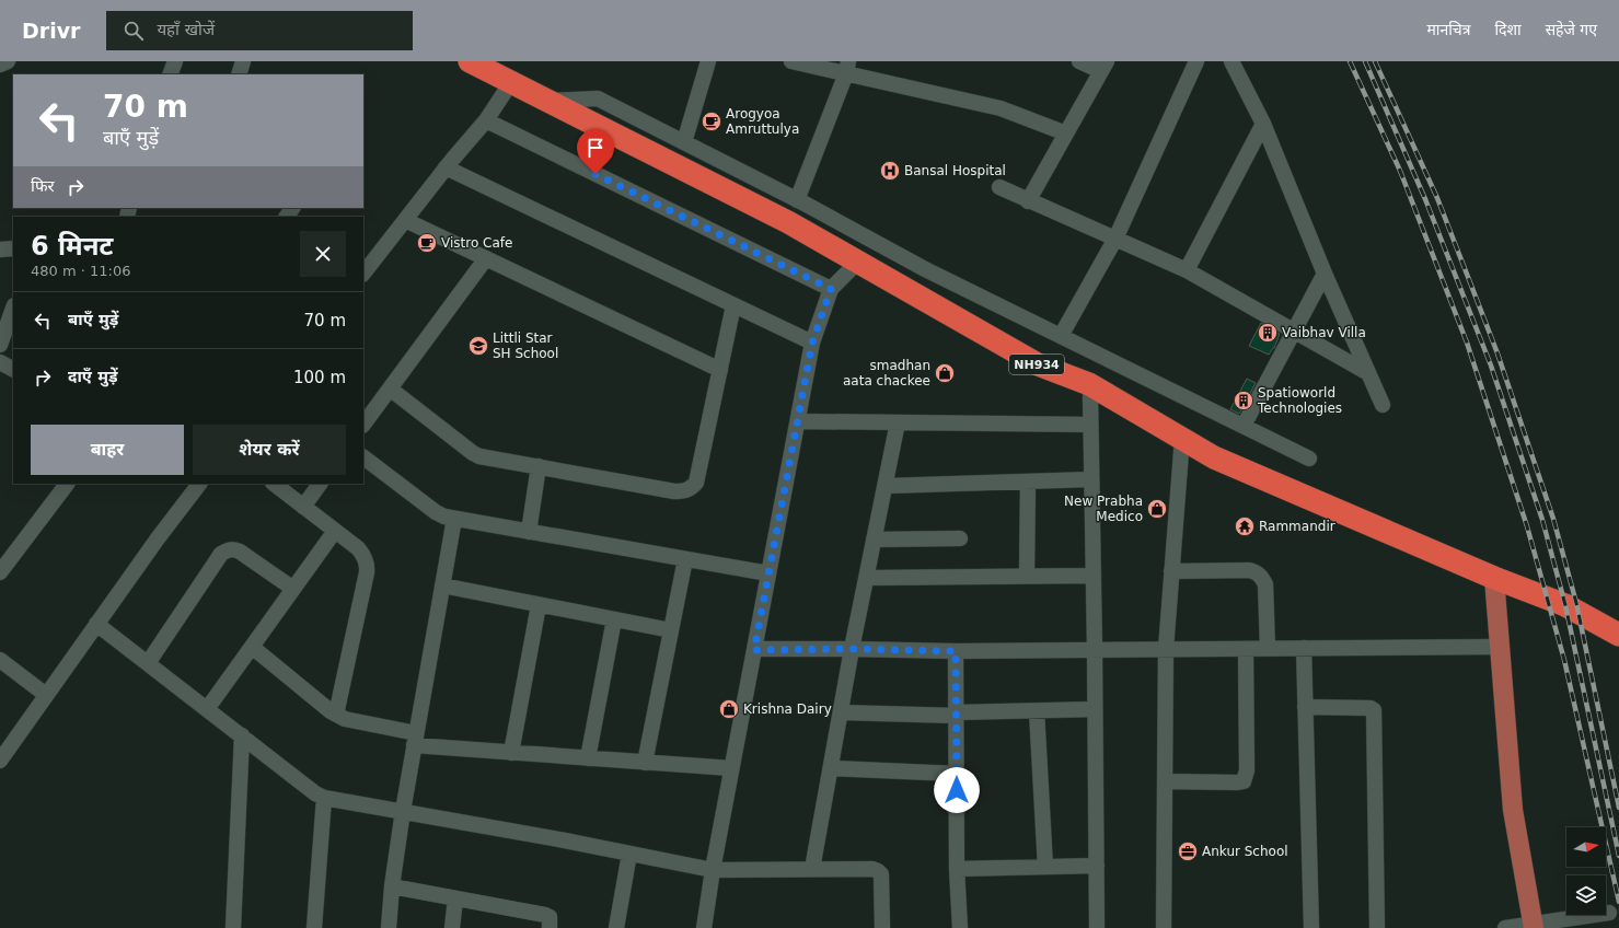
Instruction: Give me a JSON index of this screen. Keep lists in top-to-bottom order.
{
  "streets": {
    "highway": ["NH934"]
  },
  "places": {
    "cafe": ["Arogyoa Amruttulya", "Vistro Cafe"],
    "hospital": ["Bansal Hospital"],
    "building": ["Vaibhav Villa", "Spatioworld Technologies"],
    "school or university": ["Littli Star SH School"],
    "shop": ["smadhan aata chackee", "New Prabha Medico", "Krishna Dairy"],
    "temple": ["Rammandir"],
    "office": ["Ankur School"]
  },
  "north": "right",
  "page": {
    "header": "Drivr",
    "search": "यहाँ खोजें",
    "nav": ["मानचित्र", "दिशा", "सहेजे गए"],
    "turn": ["70 m", "बाएँ मुड़ें"],
    "then": "फिर",
    "heading": ["6 मिनट", "480 m · 11:06"],
    "list": [
      {
        "name": "बाएँ मुड़ें",
        "value": "70 m"
      },
      {
        "name": "दाएँ मुड़ें",
        "value": "100 m"
      }
    ],
    "buttons": ["बाहर", "शेयर करें"]
  }
}
